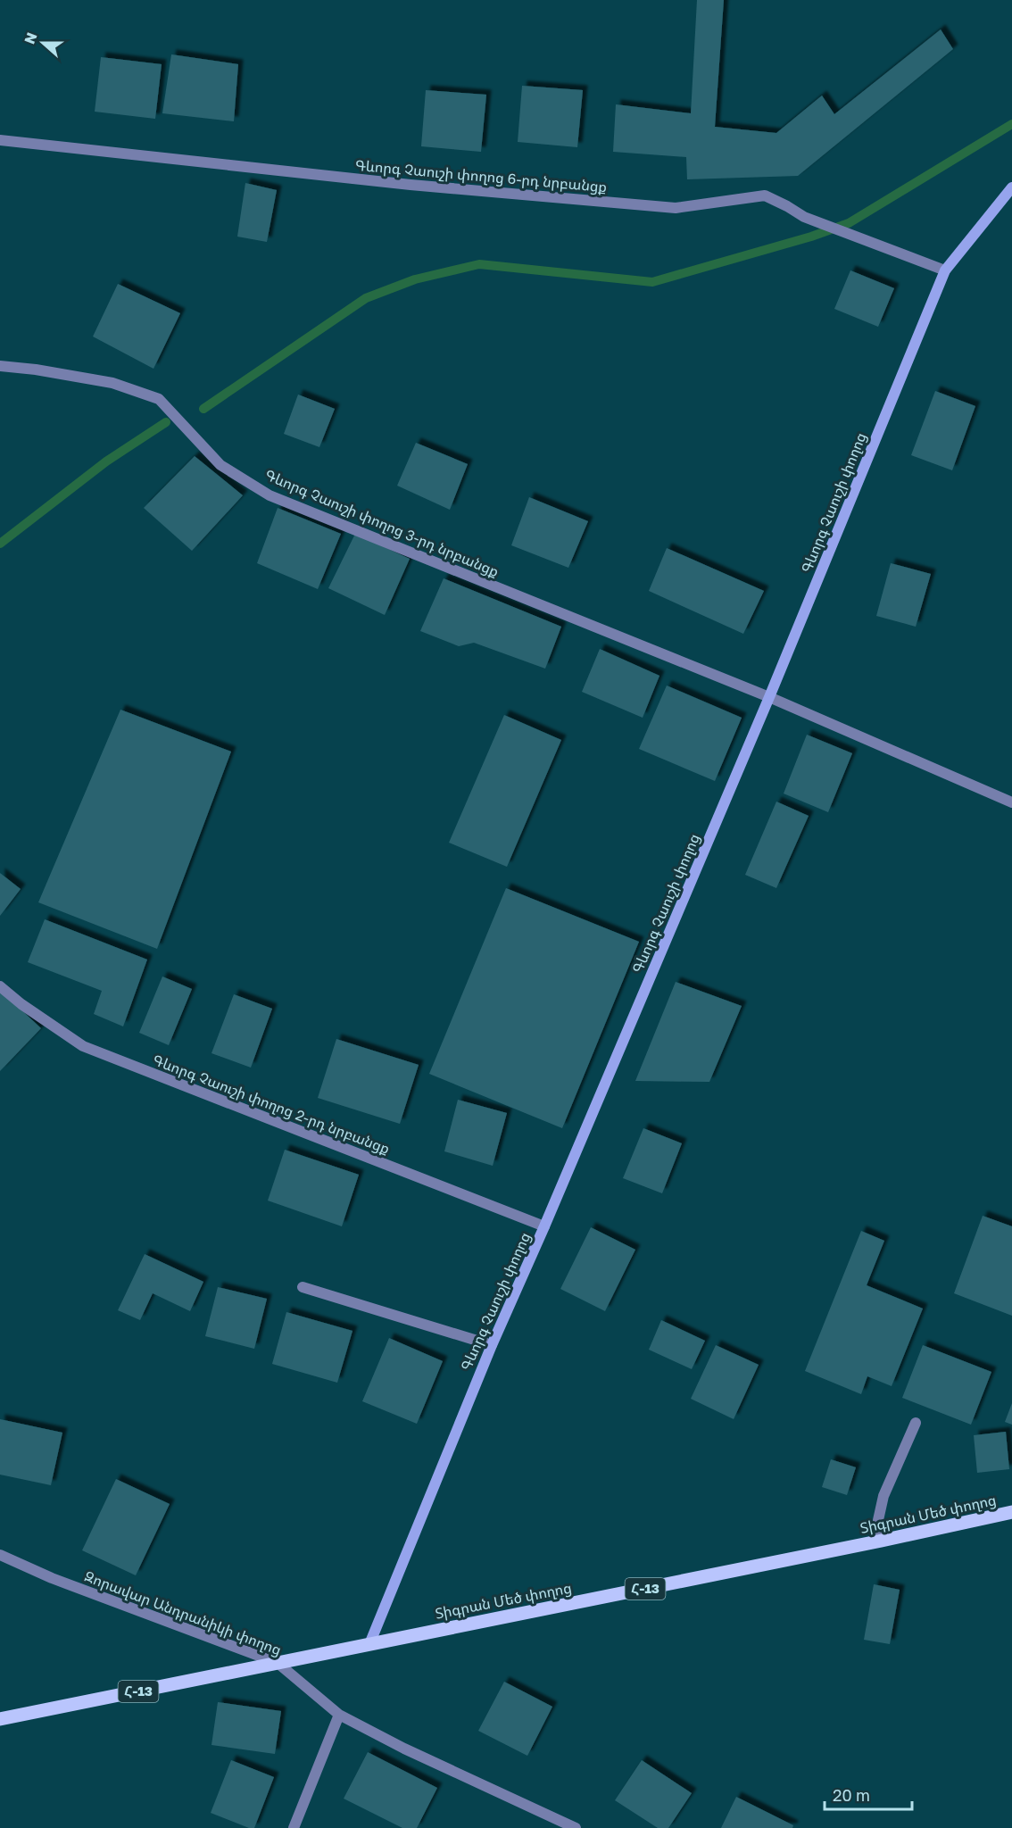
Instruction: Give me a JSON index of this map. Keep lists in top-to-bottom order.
{
  "streets": {
    "main road": ["Գևորգ Չաուշի փողոց", "Տիգրան Մեծ փողոց", "Հ-13"],
    "street": [
      "Գևորգ Չաուշի փողոց 6-րդ նրբանցք",
      "Գևորգ Չաուշի փողոց 3-րդ նրբանցք",
      "Գևորգ Չաուշի փողոց 2-րդ նրբանցք",
      "Զորավար Անդրանիկի փողոց"
    ]
  },
  "crossings": [
    ["Գևորգ Չաուշի փողոց 6-րդ նրբանցք", "Գևորգ Չաուշի փողոց"],
    ["Գևորգ Չաուշի փողոց", "Գևորգ Չաուշի փողոց 3-րդ նրբանցք"],
    ["Գևորգ Չաուշի փողոց", "Գևորգ Չաուշի փողոց 2-րդ նրբանցք"],
    ["Գևորգ Չաուշի փողոց", "Տիգրան Մեծ փողոց"],
    ["Տիգրան Մեծ փողոց", "Զորավար Անդրանիկի փողոց"]
  ],
  "scale_bar": "20 m",
  "north": "left"
}
